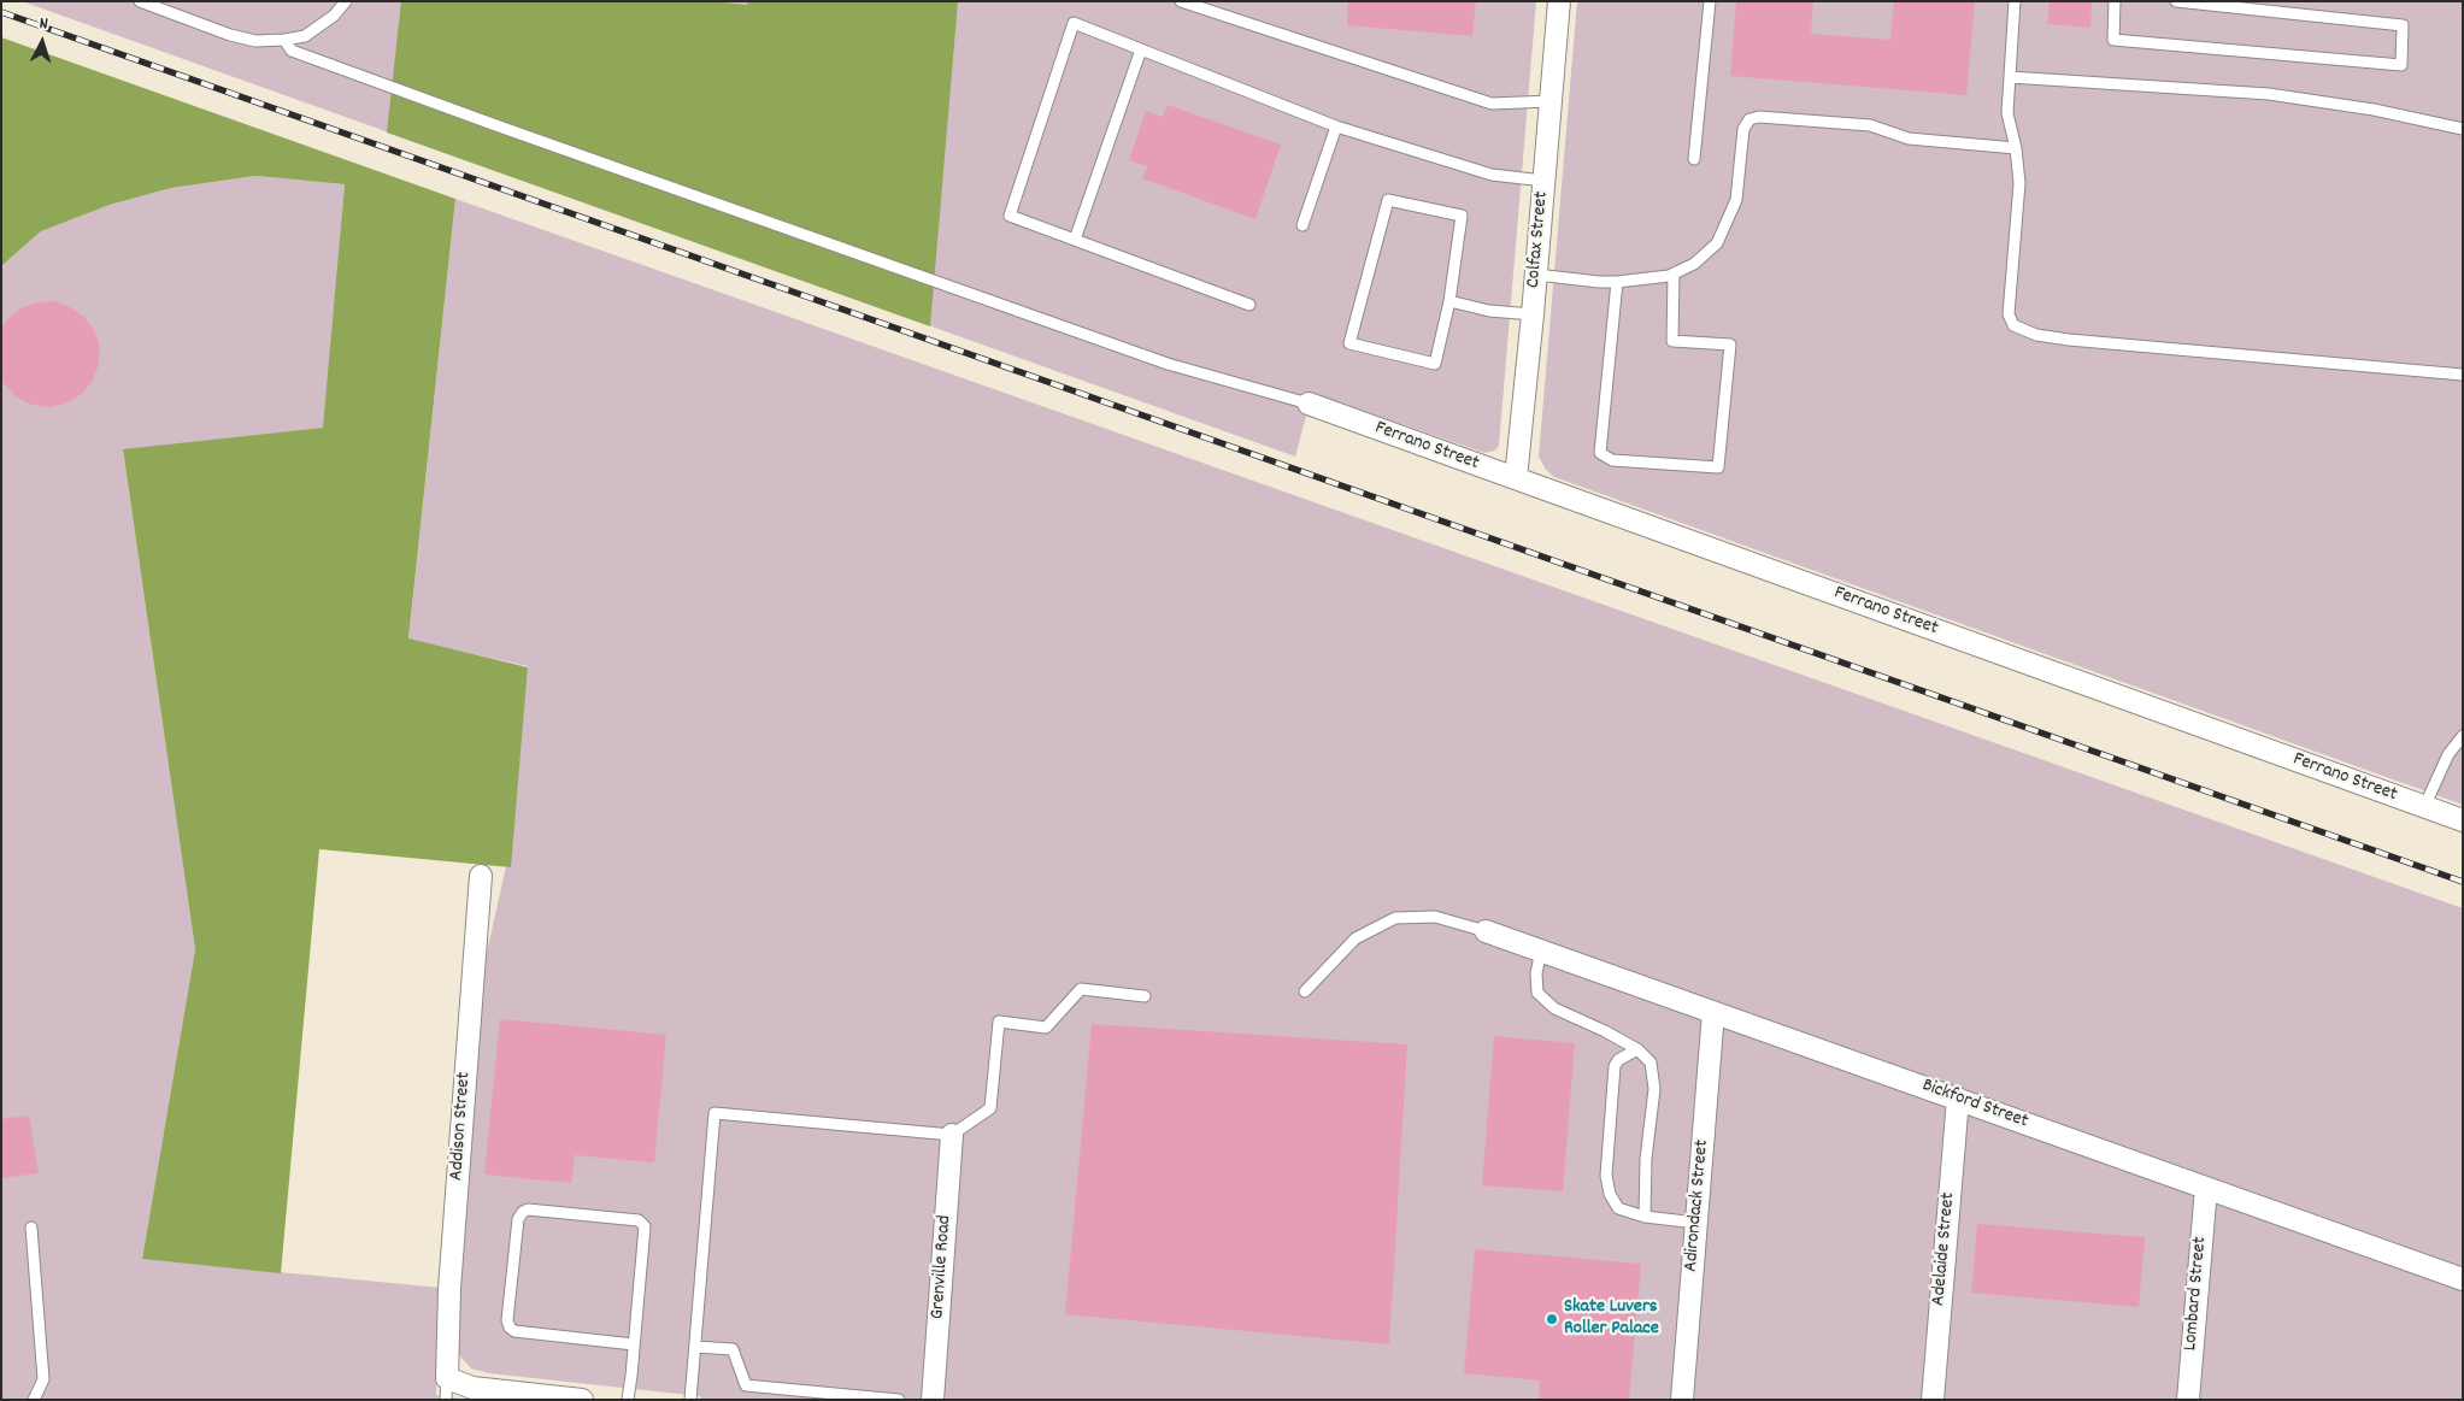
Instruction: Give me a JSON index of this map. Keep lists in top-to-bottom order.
{
  "streets": {
    "street": [
      "Colfax Street",
      "Ferrano Street",
      "Bickford Street",
      "Addison Street",
      "Adirondack Street",
      "Adelaide Street",
      "Grenville Road",
      "Lombard Street"
    ]
  },
  "crossings": [
    ["Colfax Street", "Ferrano Street"],
    ["Bickford Street", "Adirondack Street"],
    ["Bickford Street", "Adelaide Street"],
    ["Bickford Street", "Lombard Street"]
  ],
  "places": ["Skate Luvers Roller Palace"],
  "north": "top"
}
